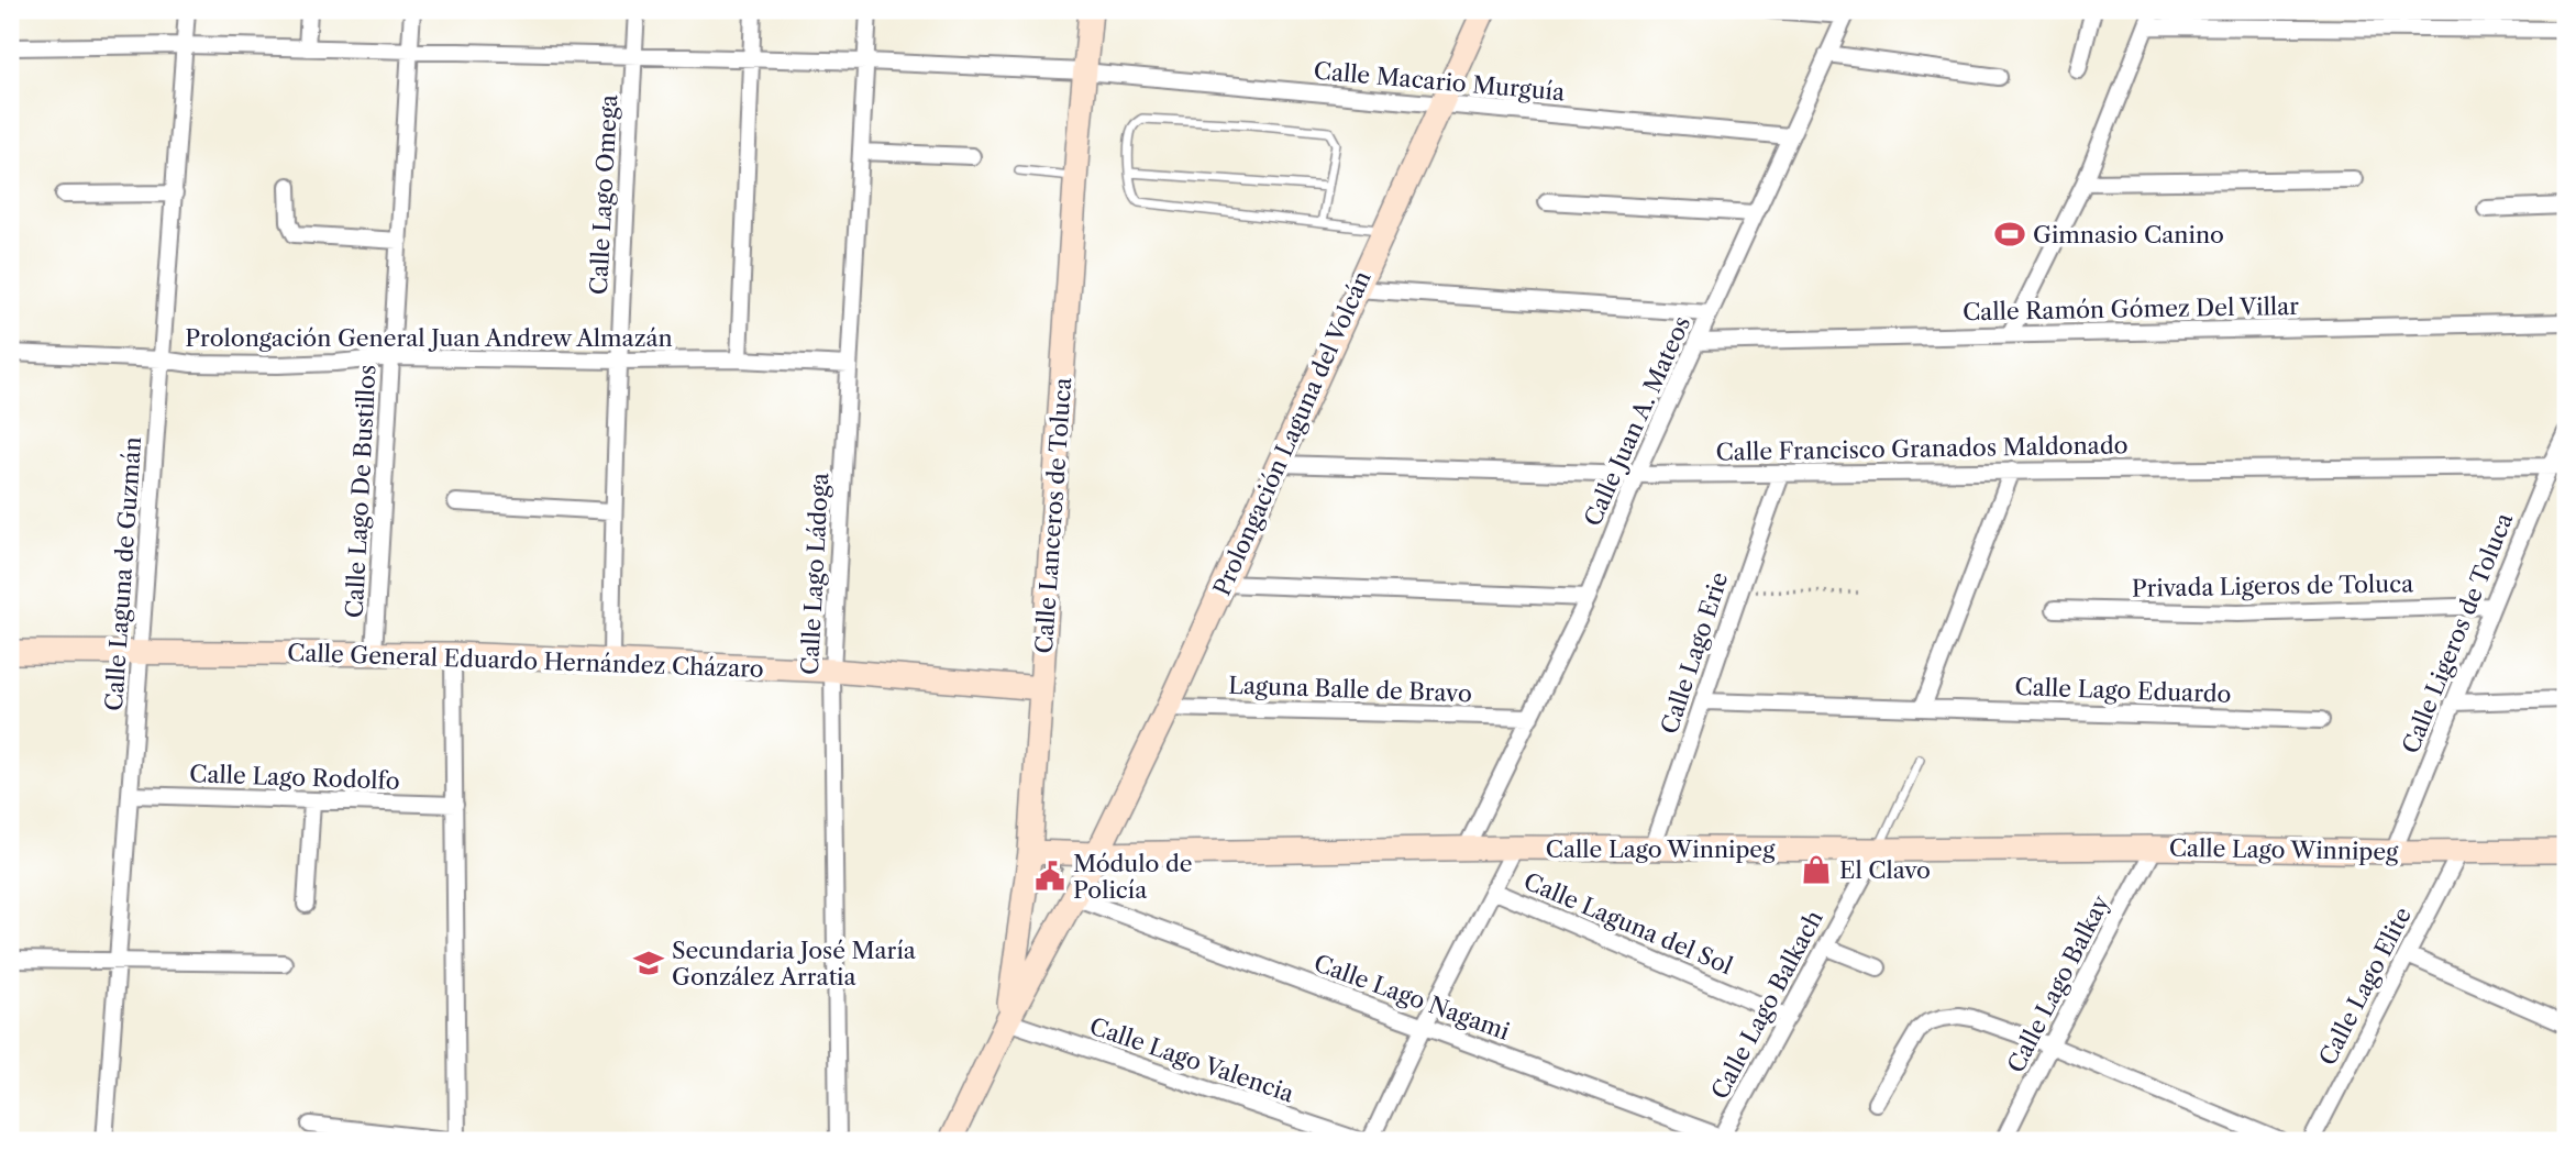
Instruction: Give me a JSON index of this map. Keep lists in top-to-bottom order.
{
  "streets": {
    "main road": [
      "Prolongación Laguna del Volcán",
      "Calle Lanceros de Toluca",
      "Calle General Eduardo Hernández Cházaro",
      "Calle Lago Winnipeg"
    ],
    "street": [
      "Calle Macario Murguía",
      "Calle Lago Omega",
      "Calle Ramón Gómez Del Villar",
      "Prolongación General Juan Andrew Almazán",
      "Calle Juan A. Mateos",
      "Calle Francisco Granados Maldonado",
      "Calle Lago De Bustillos",
      "Calle Laguna de Guzmán",
      "Calle Lago Ládoga",
      "Privada Ligeros de Toluca",
      "Calle Ligeros de Toluca",
      "Calle Lago Erie",
      "Laguna Balle de Bravo",
      "Calle Lago Eduardo",
      "Calle Lago Rodolfo",
      "Calle Laguna del Sol",
      "Calle Lago Balkay",
      "Calle Lago Elite",
      "Calle Lago Nagami",
      "Calle Lago Balkach",
      "Calle Lago Valencia"
    ]
  },
  "crossings": [
    ["Calle Macario Murguía", "Calle Lago Omega"],
    ["Calle Macario Murguía", "Calle Juan A. Mateos"],
    ["Calle Macario Murguía", "Prolongación Laguna del Volcán"],
    ["Calle Macario Murguía", "Calle Lago De Bustillos"],
    ["Calle Macario Murguía", "Calle Lanceros de Toluca"],
    ["Calle Macario Murguía", "Calle Laguna de Guzmán"],
    ["Calle Macario Murguía", "Calle Lago Ládoga"],
    ["Calle Lago Omega", "Prolongación General Juan Andrew Almazán"],
    ["Calle Lago Omega", "Calle General Eduardo Hernández Cházaro"],
    ["Calle Ramón Gómez Del Villar", "Calle Juan A. Mateos"],
    ["Prolongación General Juan Andrew Almazán", "Calle Lago De Bustillos"],
    ["Prolongación General Juan Andrew Almazán", "Calle Laguna de Guzmán"],
    ["Prolongación General Juan Andrew Almazán", "Calle Lago Ládoga"],
    ["Calle Juan A. Mateos", "Calle Francisco Granados Maldonado"],
    ["Calle Juan A. Mateos", "Laguna Balle de Bravo"],
    ["Calle Juan A. Mateos", "Calle Lago Winnipeg"],
    ["Prolongación Laguna del Volcán", "Calle Francisco Granados Maldonado"],
    ["Prolongación Laguna del Volcán", "Calle Lanceros de Toluca"],
    ["Prolongación Laguna del Volcán", "Laguna Balle de Bravo"],
    ["Prolongación Laguna del Volcán", "Calle Lago Winnipeg"],
    ["Prolongación Laguna del Volcán", "Calle Lago Nagami"],
    ["Prolongación Laguna del Volcán", "Calle Lago Valencia"],
    ["Calle Francisco Granados Maldonado", "Calle Ligeros de Toluca"],
    ["Calle Francisco Granados Maldonado", "Calle Lago Erie"],
    ["Calle Lago De Bustillos", "Calle General Eduardo Hernández Cházaro"],
    ["Calle Lanceros de Toluca", "Calle General Eduardo Hernández Cházaro"],
    ["Calle Lanceros de Toluca", "Calle Lago Winnipeg"],
    ["Calle Lanceros de Toluca", "Calle Lago Valencia"],
    ["Calle Laguna de Guzmán", "Calle General Eduardo Hernández Cházaro"],
    ["Calle Laguna de Guzmán", "Calle Lago Rodolfo"],
    ["Calle Lago Ládoga", "Calle General Eduardo Hernández Cházaro"],
    ["Privada Ligeros de Toluca", "Calle Ligeros de Toluca"],
    ["Calle Ligeros de Toluca", "Calle Lago Winnipeg"],
    ["Calle Lago Erie", "Calle Lago Eduardo"],
    ["Calle Lago Erie", "Calle Lago Winnipeg"],
    ["Calle Lago Winnipeg", "Calle Lago Balkay"],
    ["Calle Lago Winnipeg", "Calle Lago Elite"],
    ["Calle Lago Winnipeg", "Calle Lago Balkach"],
    ["Calle Laguna del Sol", "Calle Lago Balkach"],
    ["Calle Lago Nagami", "Calle Lago Balkach"]
  ],
  "places": {
    "sports": ["Gimnasio Canino"],
    "shop": ["El Clavo"],
    "public building": ["Módulo de Policía"],
    "school or university": ["Secundaria José María González Arratia"]
  }
}
